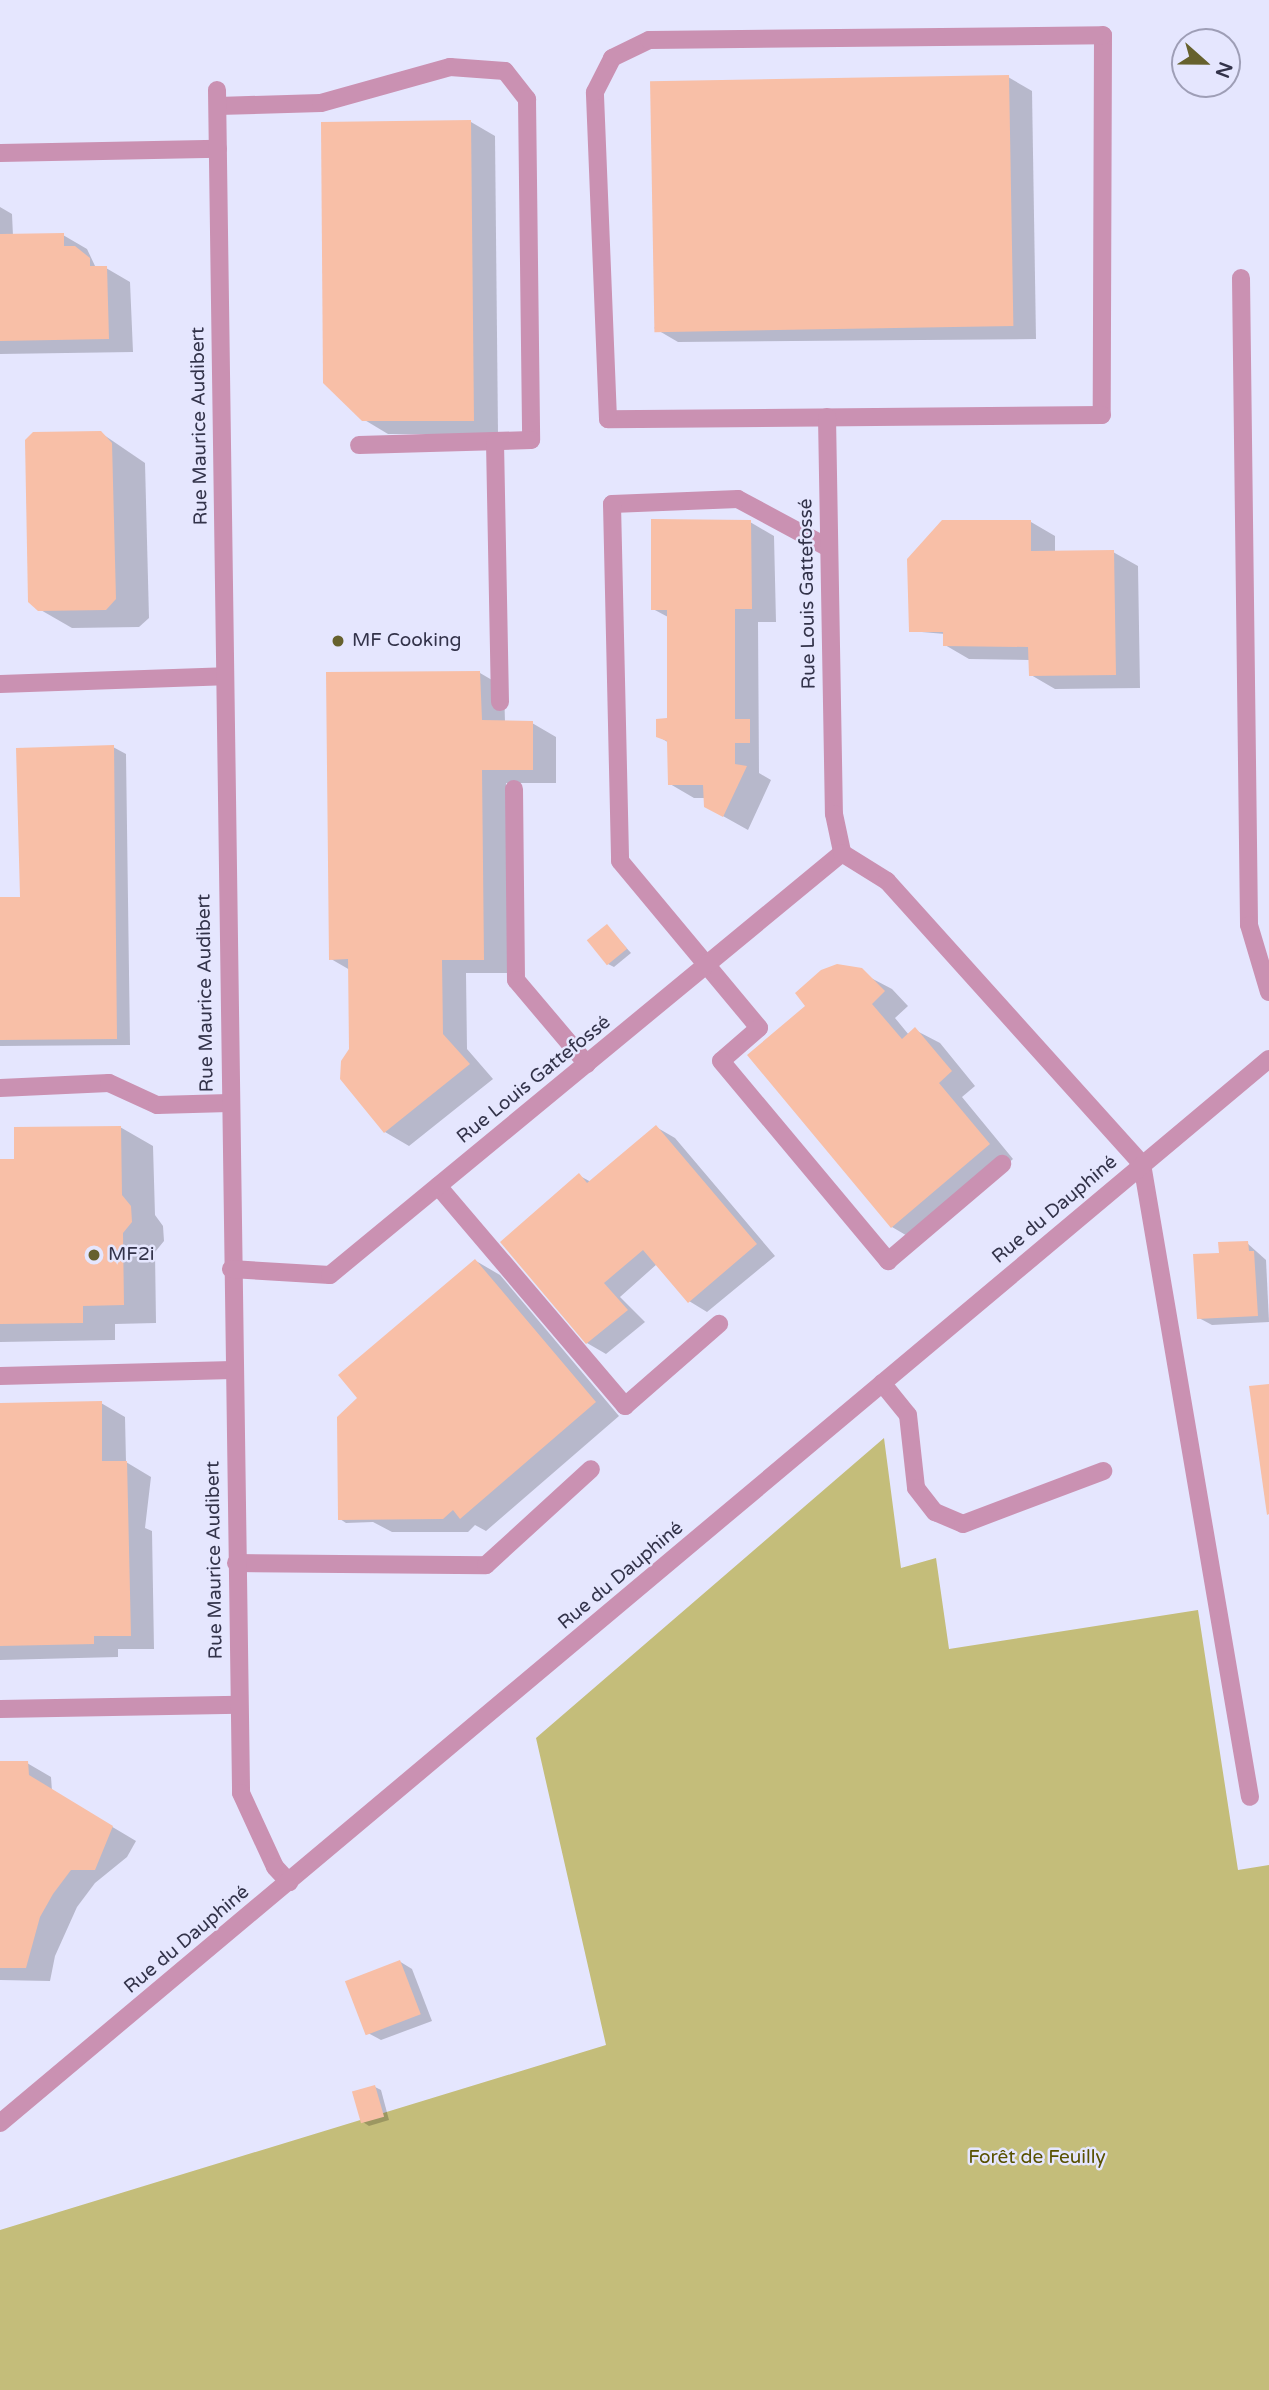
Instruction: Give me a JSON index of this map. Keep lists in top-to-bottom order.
{
  "streets": {
    "street": ["Rue Maurice Audibert", "Rue Louis Gattefossé", "Rue du Dauphiné"]
  },
  "crossings": [
    ["Rue Maurice Audibert", "Rue Louis Gattefossé"],
    ["Rue Maurice Audibert", "Rue du Dauphiné"]
  ],
  "parks": ["Forêt de Feuilly"],
  "places": ["MF Cooking", "MF2i"],
  "north": "right"
}
